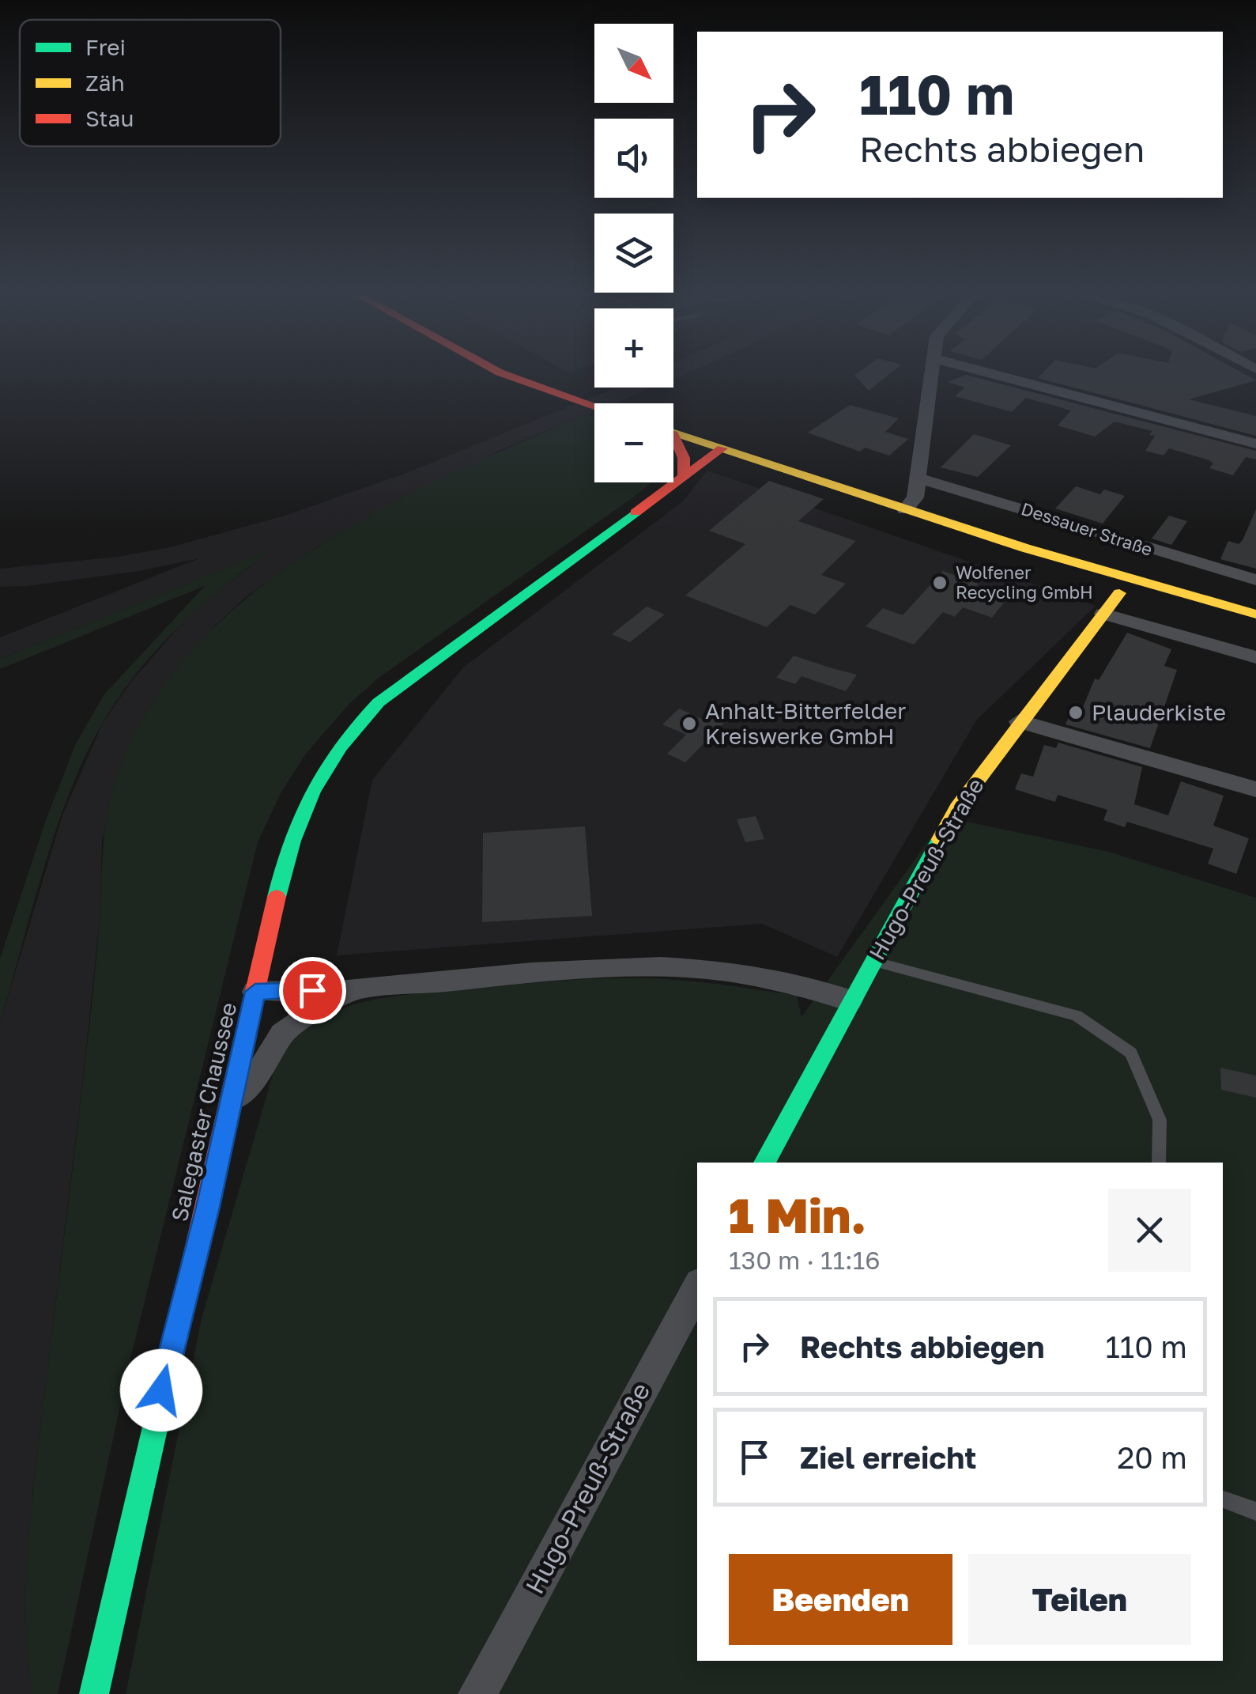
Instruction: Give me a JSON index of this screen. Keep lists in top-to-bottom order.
{
  "streets": {
    "main road": ["Hugo-Preuß-Straße", "Salegaster Chaussee"],
    "street": ["Dessauer Straße"]
  },
  "places": ["Wolfener Recycling GmbH", "Plauderkiste", "Anhalt-Bitterfelder Kreiswerke GmbH"],
  "legend": ["Frei", "Zäh", "Stau"],
  "north": "bottom right",
  "page": {
    "map_buttons": ["+", "−"],
    "turn": ["110 m", "Rechts abbiegen"],
    "heading": ["1 Min.", "130 m · 11:16"],
    "list": [
      {
        "name": "Rechts abbiegen",
        "value": "110 m"
      },
      {
        "name": "Ziel erreicht",
        "value": "20 m"
      }
    ],
    "buttons": ["Beenden", "Teilen"]
  }
}
